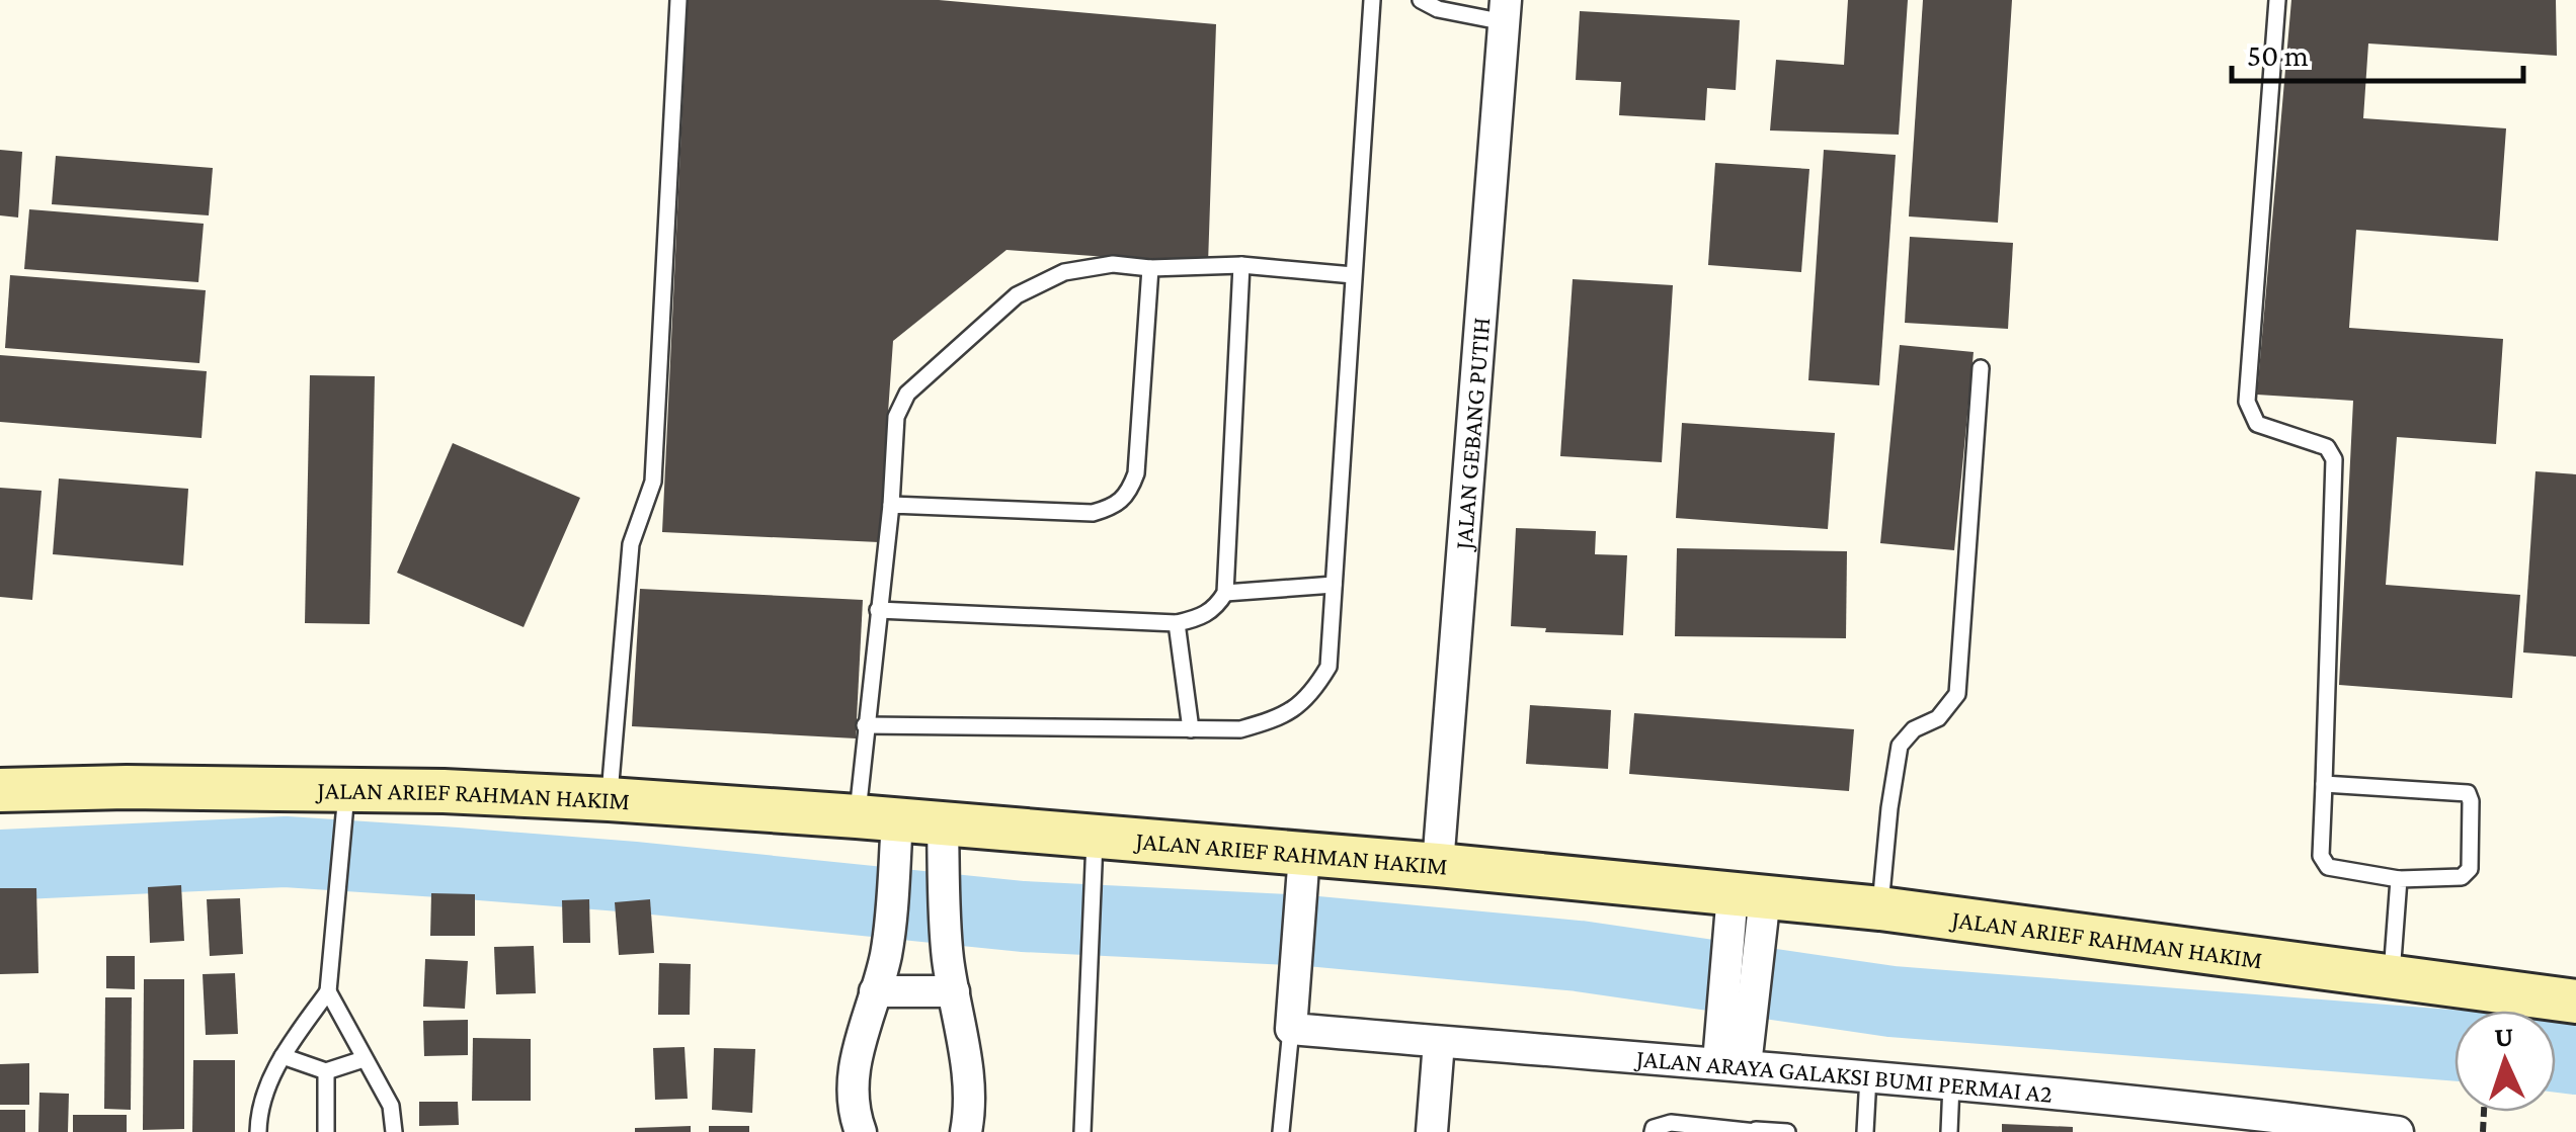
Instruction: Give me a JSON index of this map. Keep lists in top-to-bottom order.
{
  "streets": {
    "main road": ["JALAN ARIEF RAHMAN HAKIM"],
    "street": ["JALAN GEBANG PUTIH", "JALAN ARAYA GALAKSI BUMI PERMAI A2"]
  },
  "crossings": [
    ["JALAN GEBANG PUTIH", "JALAN ARIEF RAHMAN HAKIM"]
  ],
  "scale_bar": "50 m",
  "north": "top"
}
